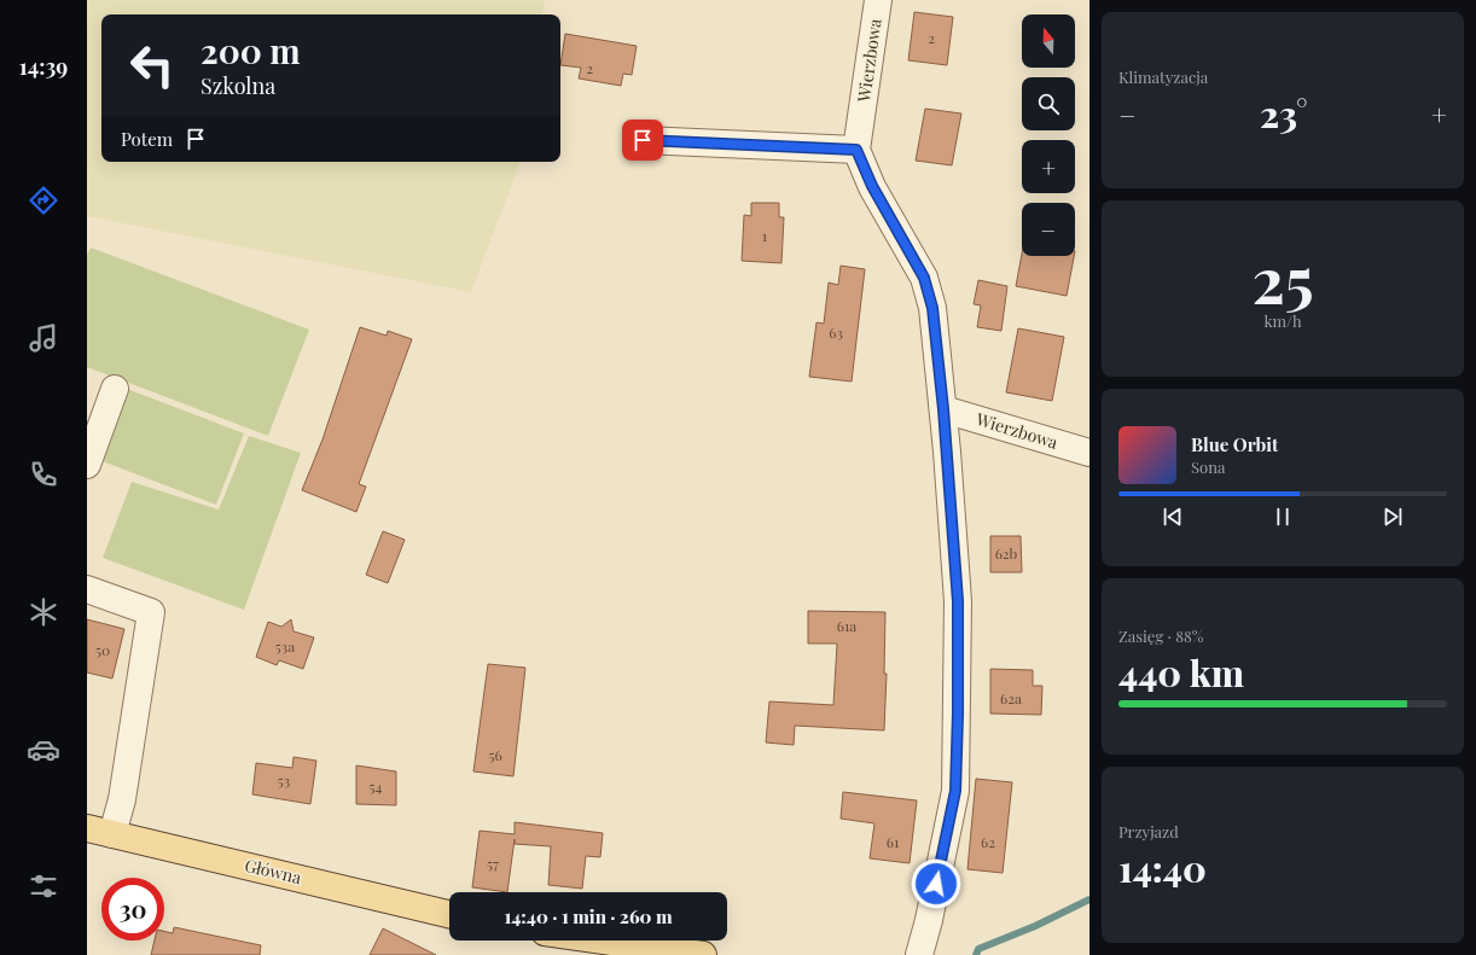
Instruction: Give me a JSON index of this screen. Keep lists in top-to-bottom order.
{
  "streets": {
    "main road": ["Główna"],
    "street": ["Wierzbowa"]
  },
  "house_numbers": [
    "2",
    "2",
    "1",
    "63",
    "62b",
    "61a",
    "53a",
    "50",
    "62a",
    "56",
    "53",
    "54",
    "61",
    "62",
    "57"
  ],
  "north": "top",
  "page": {
    "tabs": "14:39",
    "tile": [
      "Klimatyzacja",
      ["25", "km/h"],
      ["Zasięg · 88%", "440 km"],
      ["Przyjazd", "14:40"]
    ],
    "map_buttons": ["+", "−"],
    "turn": ["200 m", "Szkolna"],
    "heat": ["−", "23°", "+"],
    "then": "Potem",
    "song": ["Blue Orbit", "Sona"],
    "limit": "30",
    "trip": "14:40 · 1 min · 260 m"
  }
}
